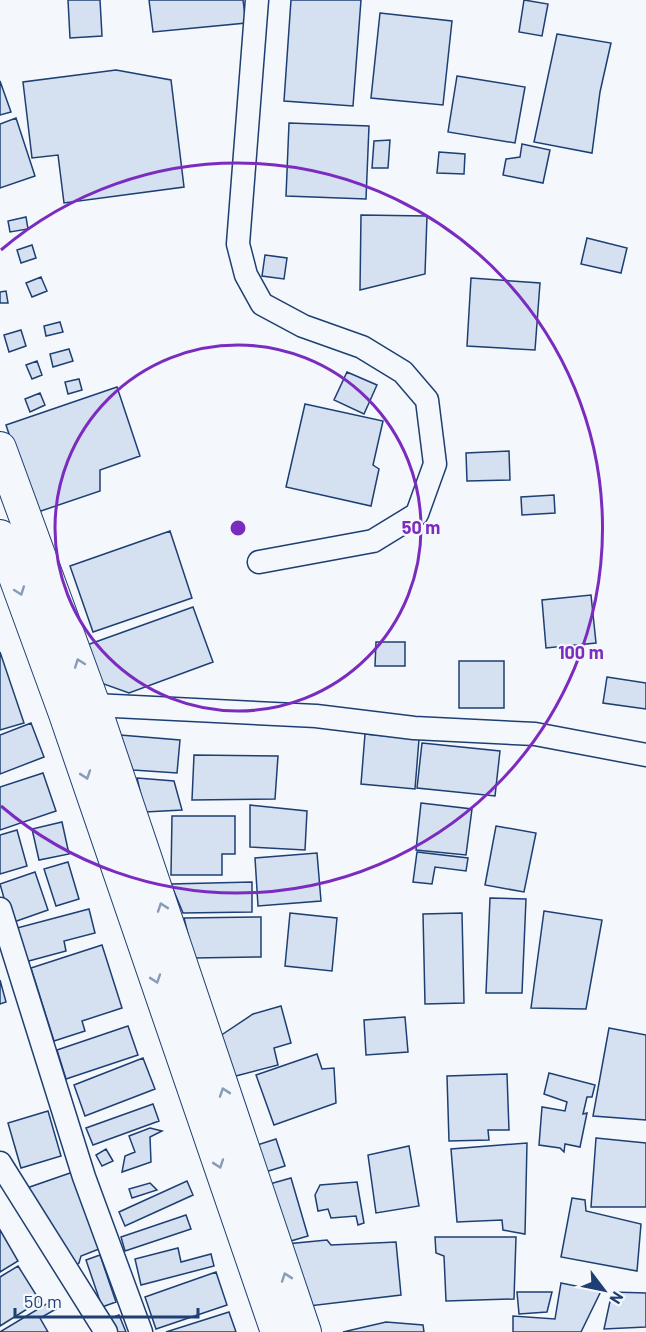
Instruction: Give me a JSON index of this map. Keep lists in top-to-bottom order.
{
  "scale_bar": "50 m",
  "north": "bottom right",
  "rings": ["50 m", "100 m"]
}
